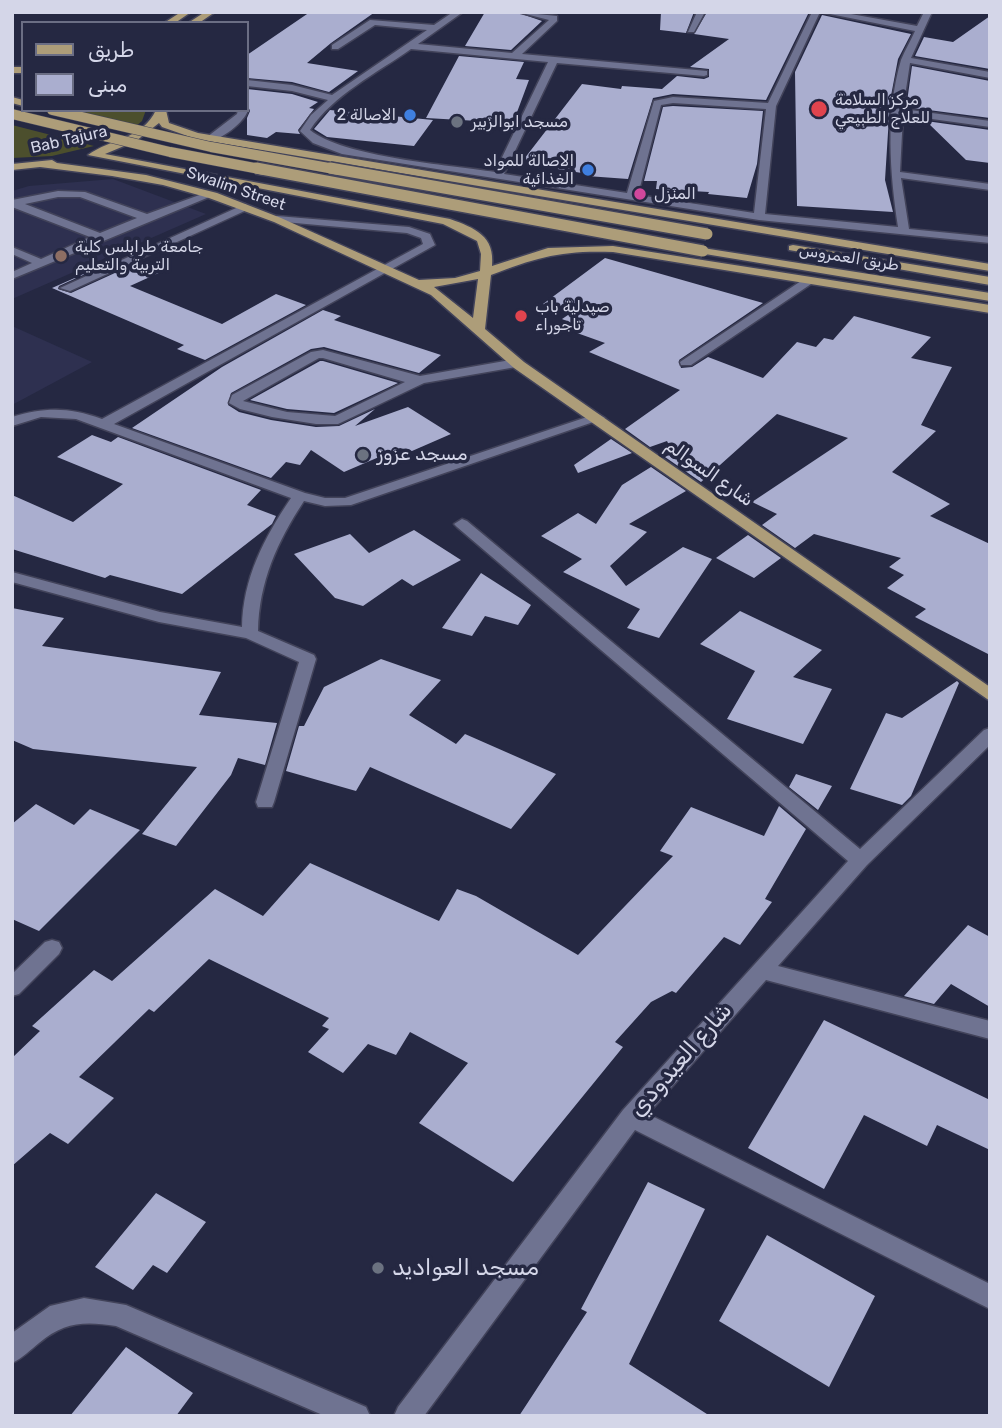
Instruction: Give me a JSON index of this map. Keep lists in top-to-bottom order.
{
  "streets": {
    "main road": [
      "Bab Tajura",
      "Swalim Street",
      "طريق العمروس",
      "شارع السوالم"
    ],
    "street": ["شارع العيدودي"]
  },
  "crossings": [
    ["Bab Tajura", "Swalim Street"],
    ["Swalim Street", "شارع السوالم"]
  ],
  "places": [
    "مركز السلامة للعلاج الطبيعي",
    "الاصالة 2",
    "مسجد ابوالزبير",
    "الاصالة للمواد الغذائية",
    "المنزل",
    "جامعة طرابلس كلية التربية والتعليم",
    "صيدلية باب تاجوراء",
    "مسجد عزوز",
    "مسجد العواديد"
  ],
  "legend": ["طريق", "مبنى"]
}
